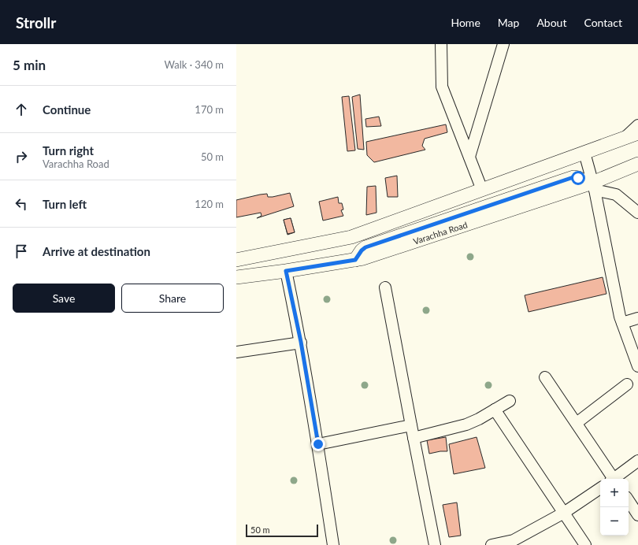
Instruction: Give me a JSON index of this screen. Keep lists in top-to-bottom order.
{
  "streets": {
    "main road": ["Varachha Road"]
  },
  "scale_bar": "50 m",
  "page": {
    "header": "Strollr",
    "nav": [
      "Home",
      "Map",
      "About",
      "Contact"
    ],
    "heading": ["5 min", "Walk · 340 m"],
    "list": [
      ["Continue", "170 m"],
      ["Turn right", "Varachha Road", "50 m"],
      ["Turn left", "120 m"],
      "Arrive at destination"
    ],
    "buttons": ["Save", "Share"],
    "map_buttons": ["+", "−"],
    "scale": "50 m"
  }
}
